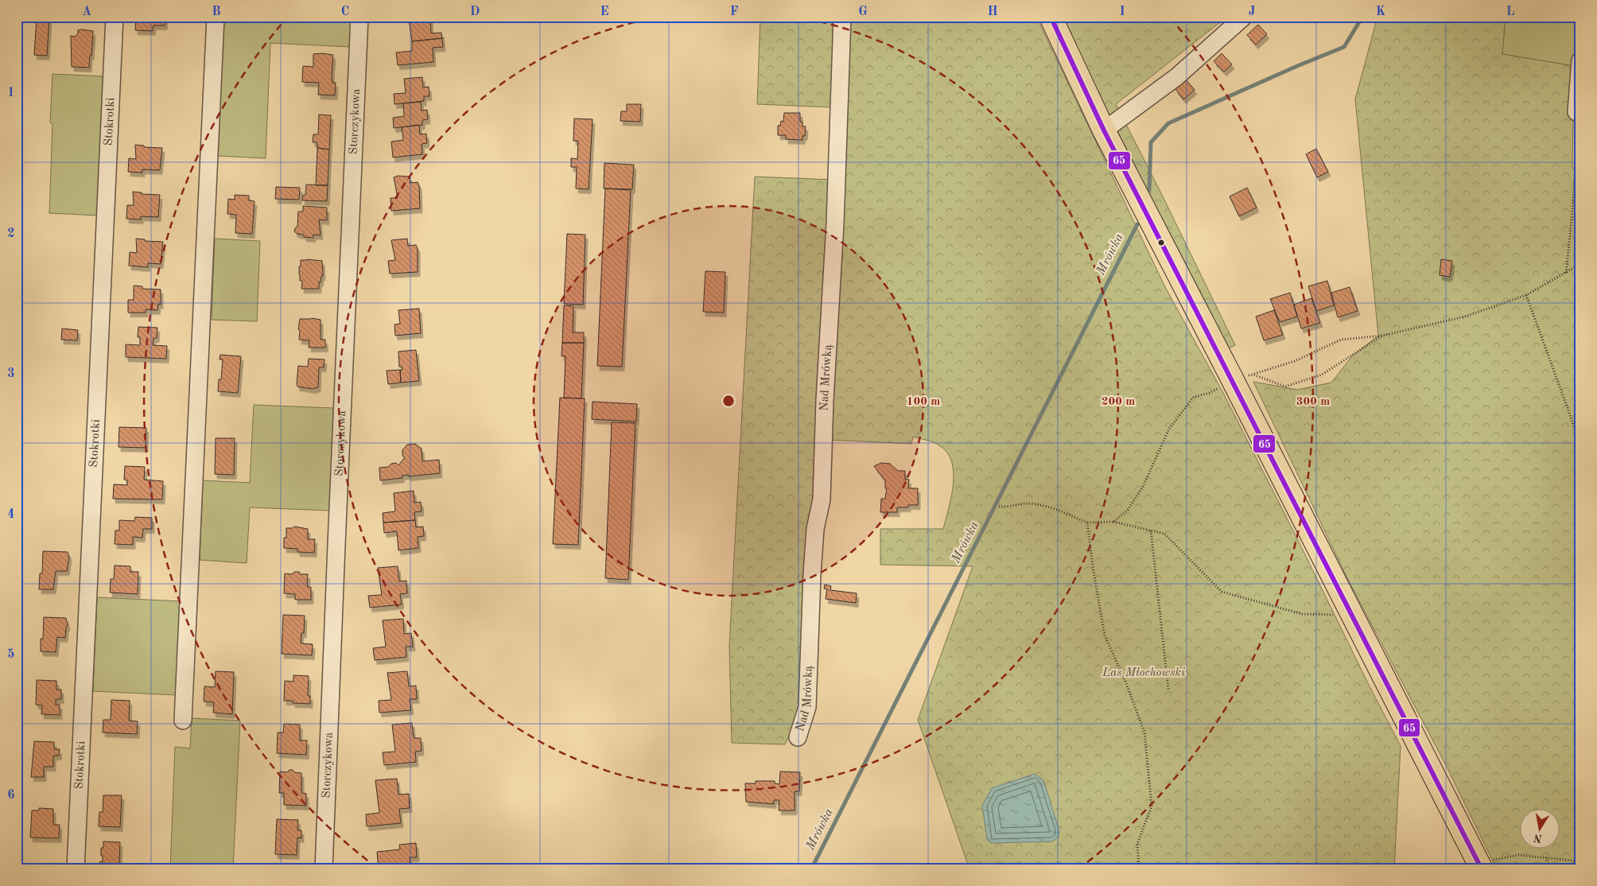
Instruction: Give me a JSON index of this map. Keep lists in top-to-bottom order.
{
  "streets": {
    "street": ["Stokrotki", "Storczykowa", "Nad Mrówką"]
  },
  "water": ["Mrówka"],
  "parks": ["Las Młochowski"],
  "lines": ["transit line 65"],
  "north": "bottom",
  "grid": {
    "columns": [
      "A",
      "B",
      "C",
      "D",
      "E",
      "F",
      "G",
      "H",
      "I",
      "J",
      "K",
      "L"
    ],
    "rows": [
      "1",
      "2",
      "3",
      "4",
      "5",
      "6"
    ]
  },
  "rings": ["100 m", "200 m", "300 m"]
}
